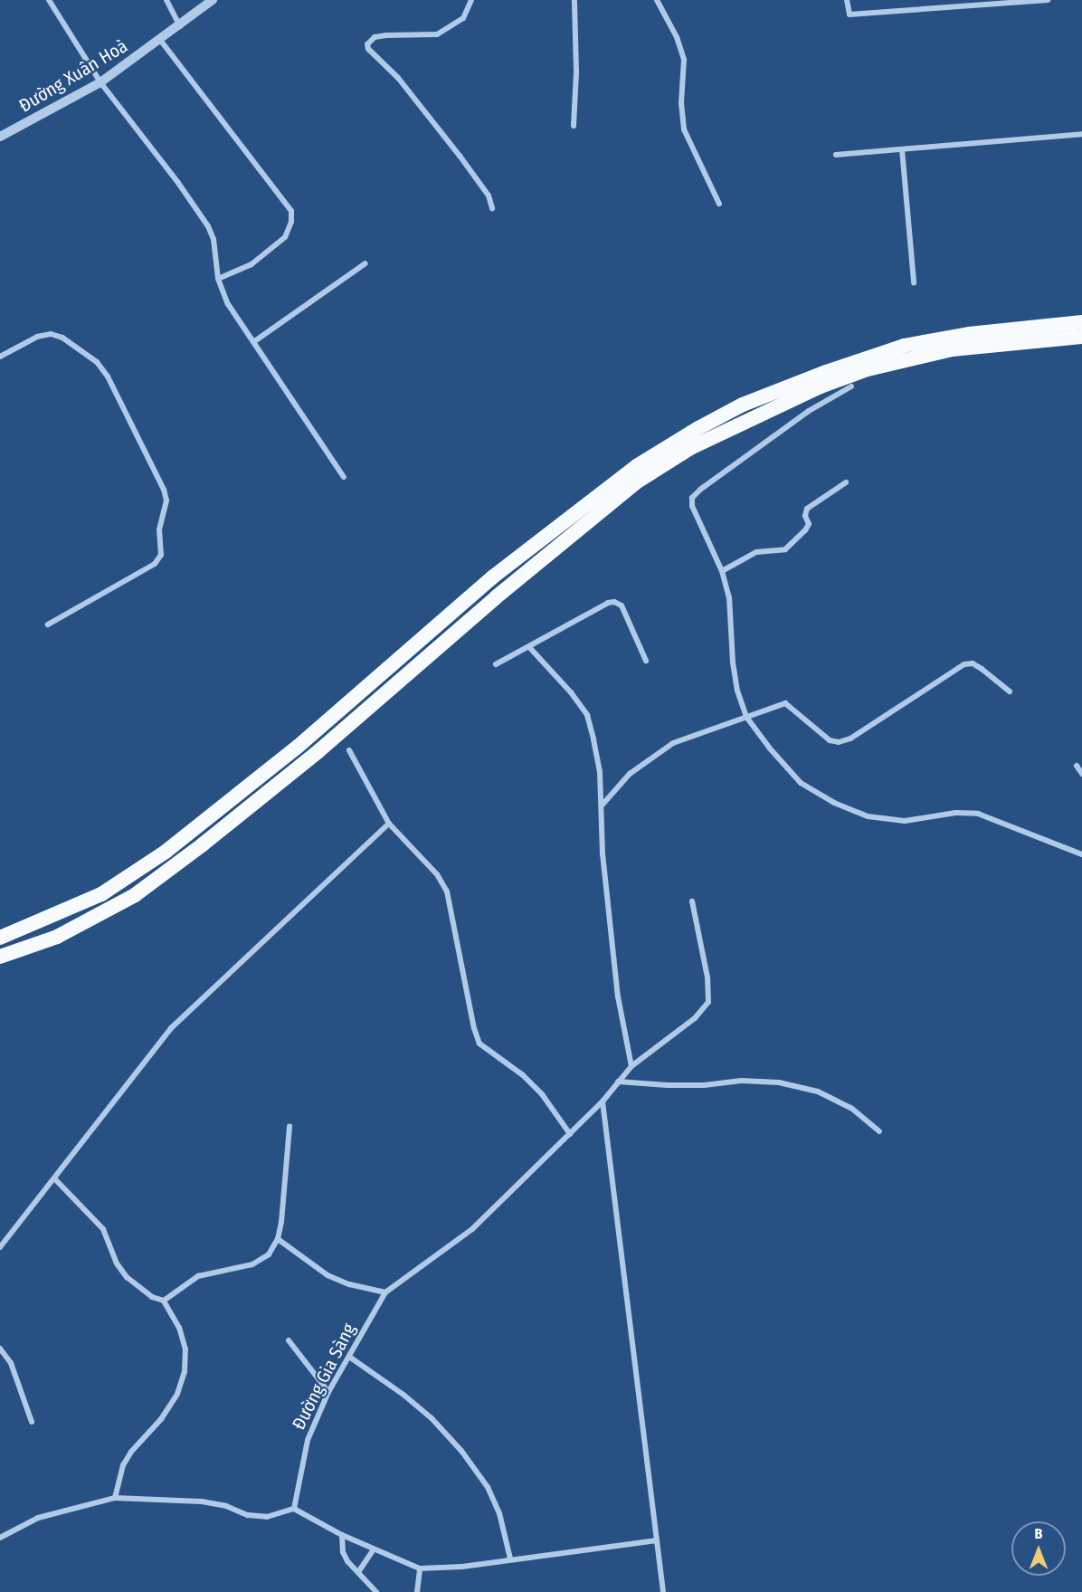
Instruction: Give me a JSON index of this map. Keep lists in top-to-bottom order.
{
  "streets": {
    "street": ["Đường Xuân Hoà", "Đường Gia Sàng"]
  },
  "north": "top"
}
